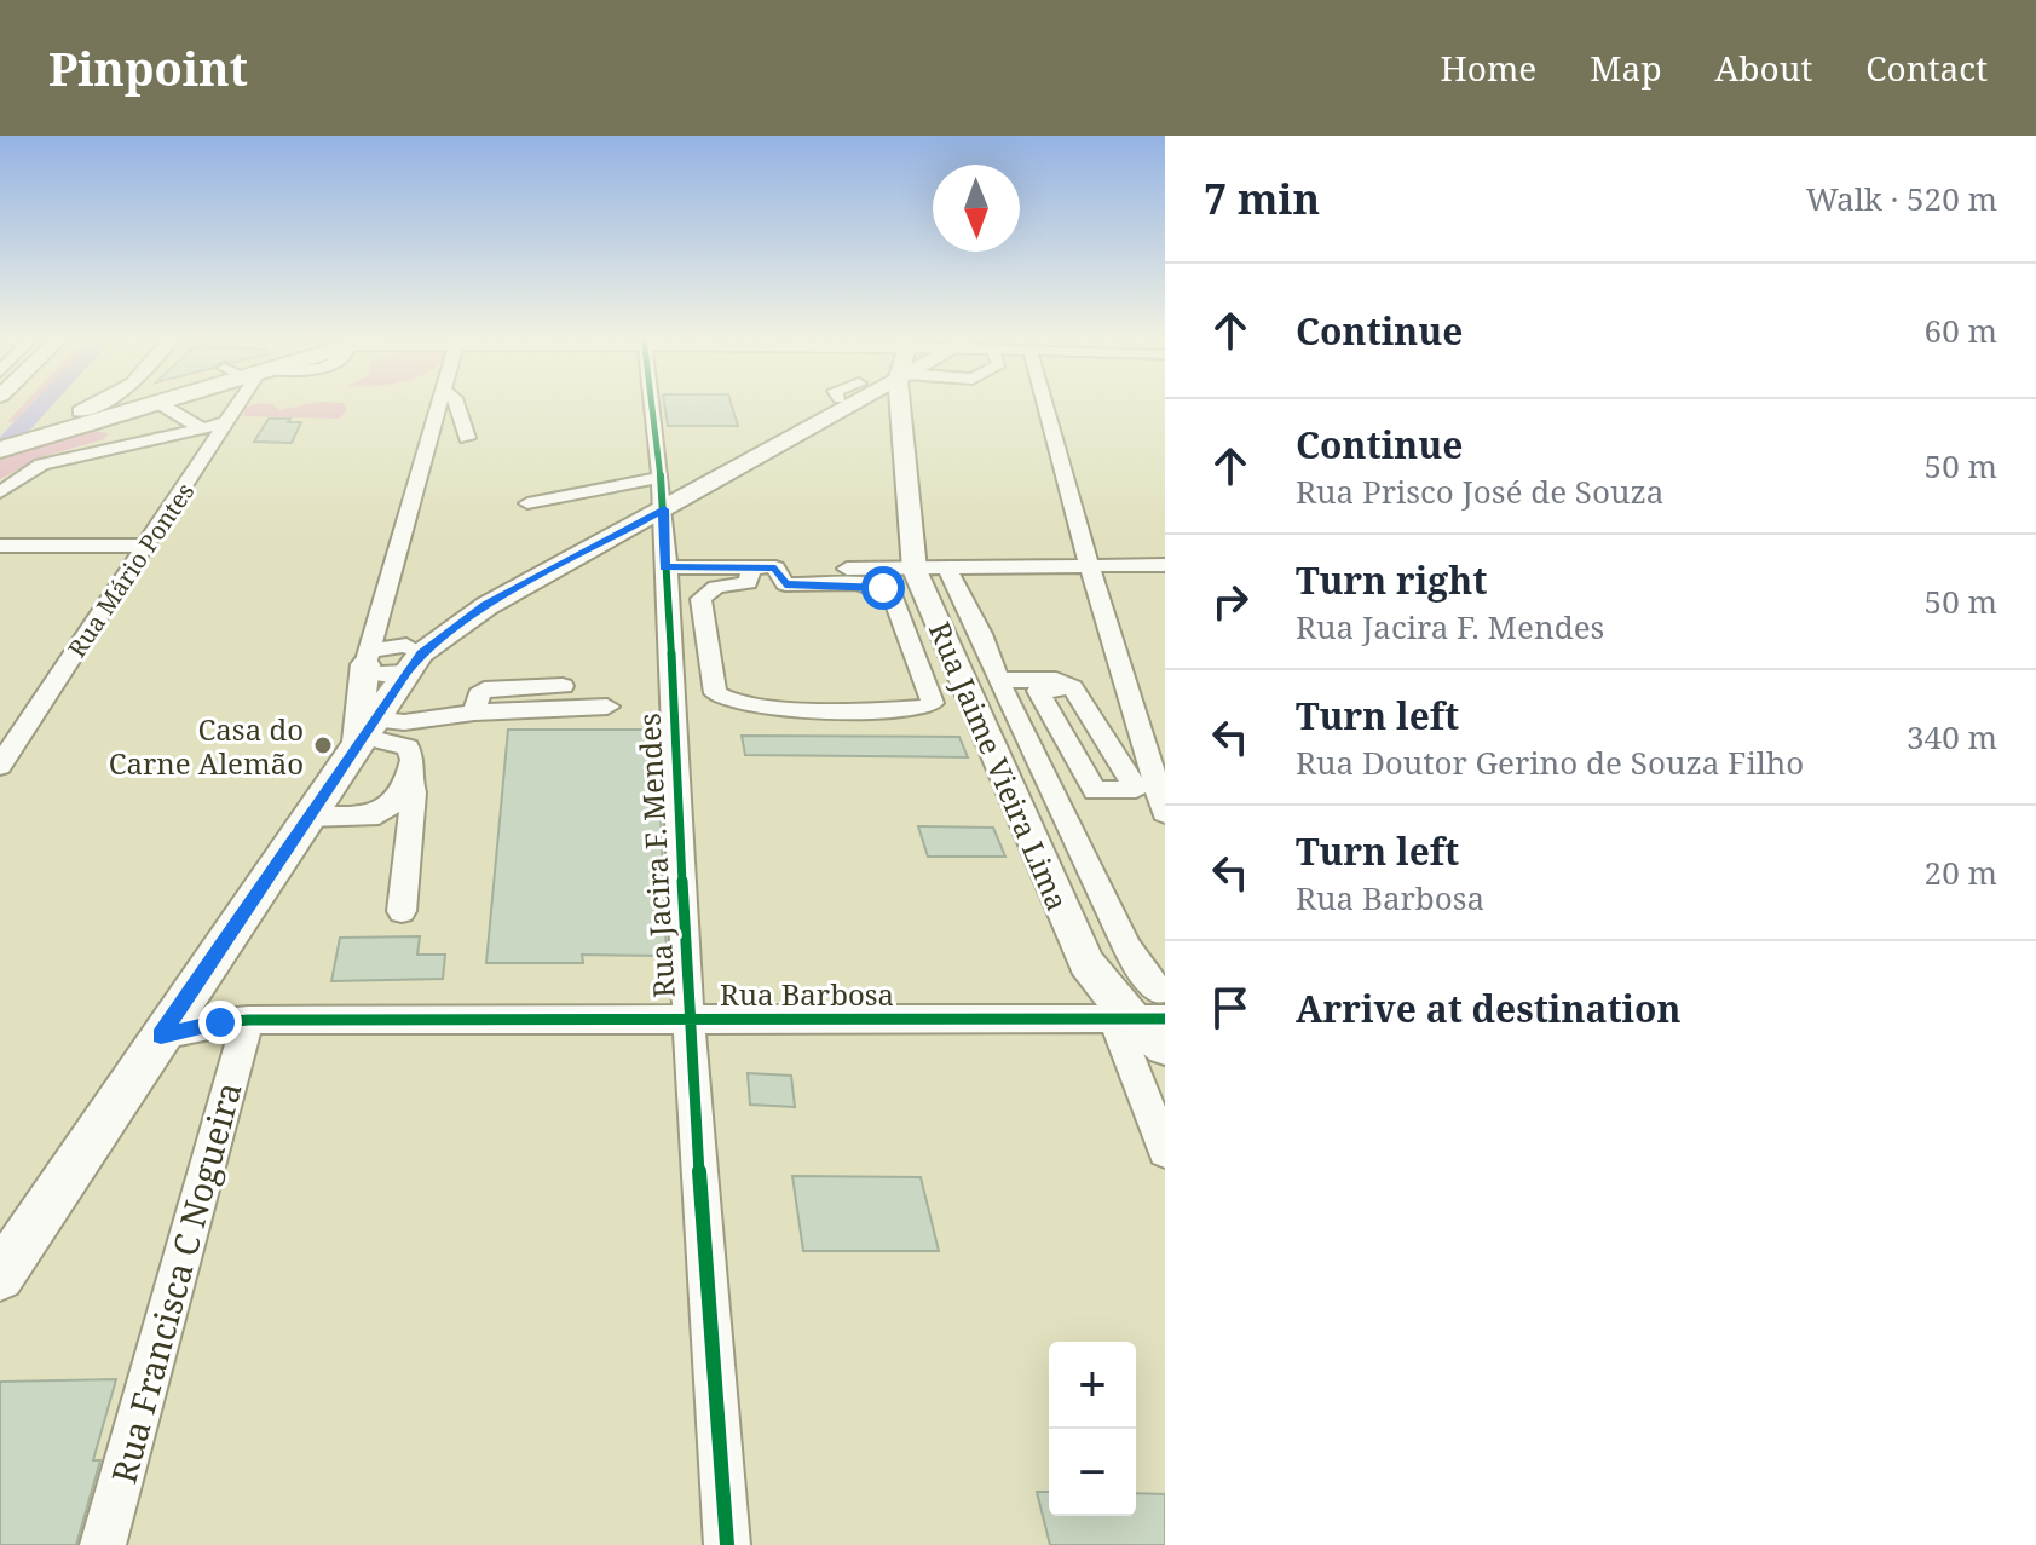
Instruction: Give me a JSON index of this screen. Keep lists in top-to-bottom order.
{
  "streets": {
    "main road": ["Rua Jaime Vieira Lima"],
    "street": [
      "Rua Mário Pontes",
      "Rua Jacira F. Mendes",
      "Rua Barbosa",
      "Rua Francisca C Nogueira"
    ]
  },
  "crossings": [
    ["Rua Jaime Vieira Lima", "Rua Barbosa"],
    ["Rua Jacira F. Mendes", "Rua Barbosa"],
    ["Rua Barbosa", "Rua Francisca C Nogueira"]
  ],
  "places": ["Casa do Carne Alemão"],
  "north": "bottom",
  "page": {
    "header": "Pinpoint",
    "nav": [
      "Home",
      "Map",
      "About",
      "Contact"
    ],
    "heading": ["7 min", "Walk · 520 m"],
    "list": [
      ["Continue", "60 m"],
      ["Continue", "Rua Prisco José de Souza", "50 m"],
      ["Turn right", "Rua Jacira F. Mendes", "50 m"],
      ["Turn left", "Rua Doutor Gerino de Souza Filho", "340 m"],
      ["Turn left", "Rua Barbosa", "20 m"],
      "Arrive at destination"
    ],
    "map_buttons": ["+", "−"]
  }
}
